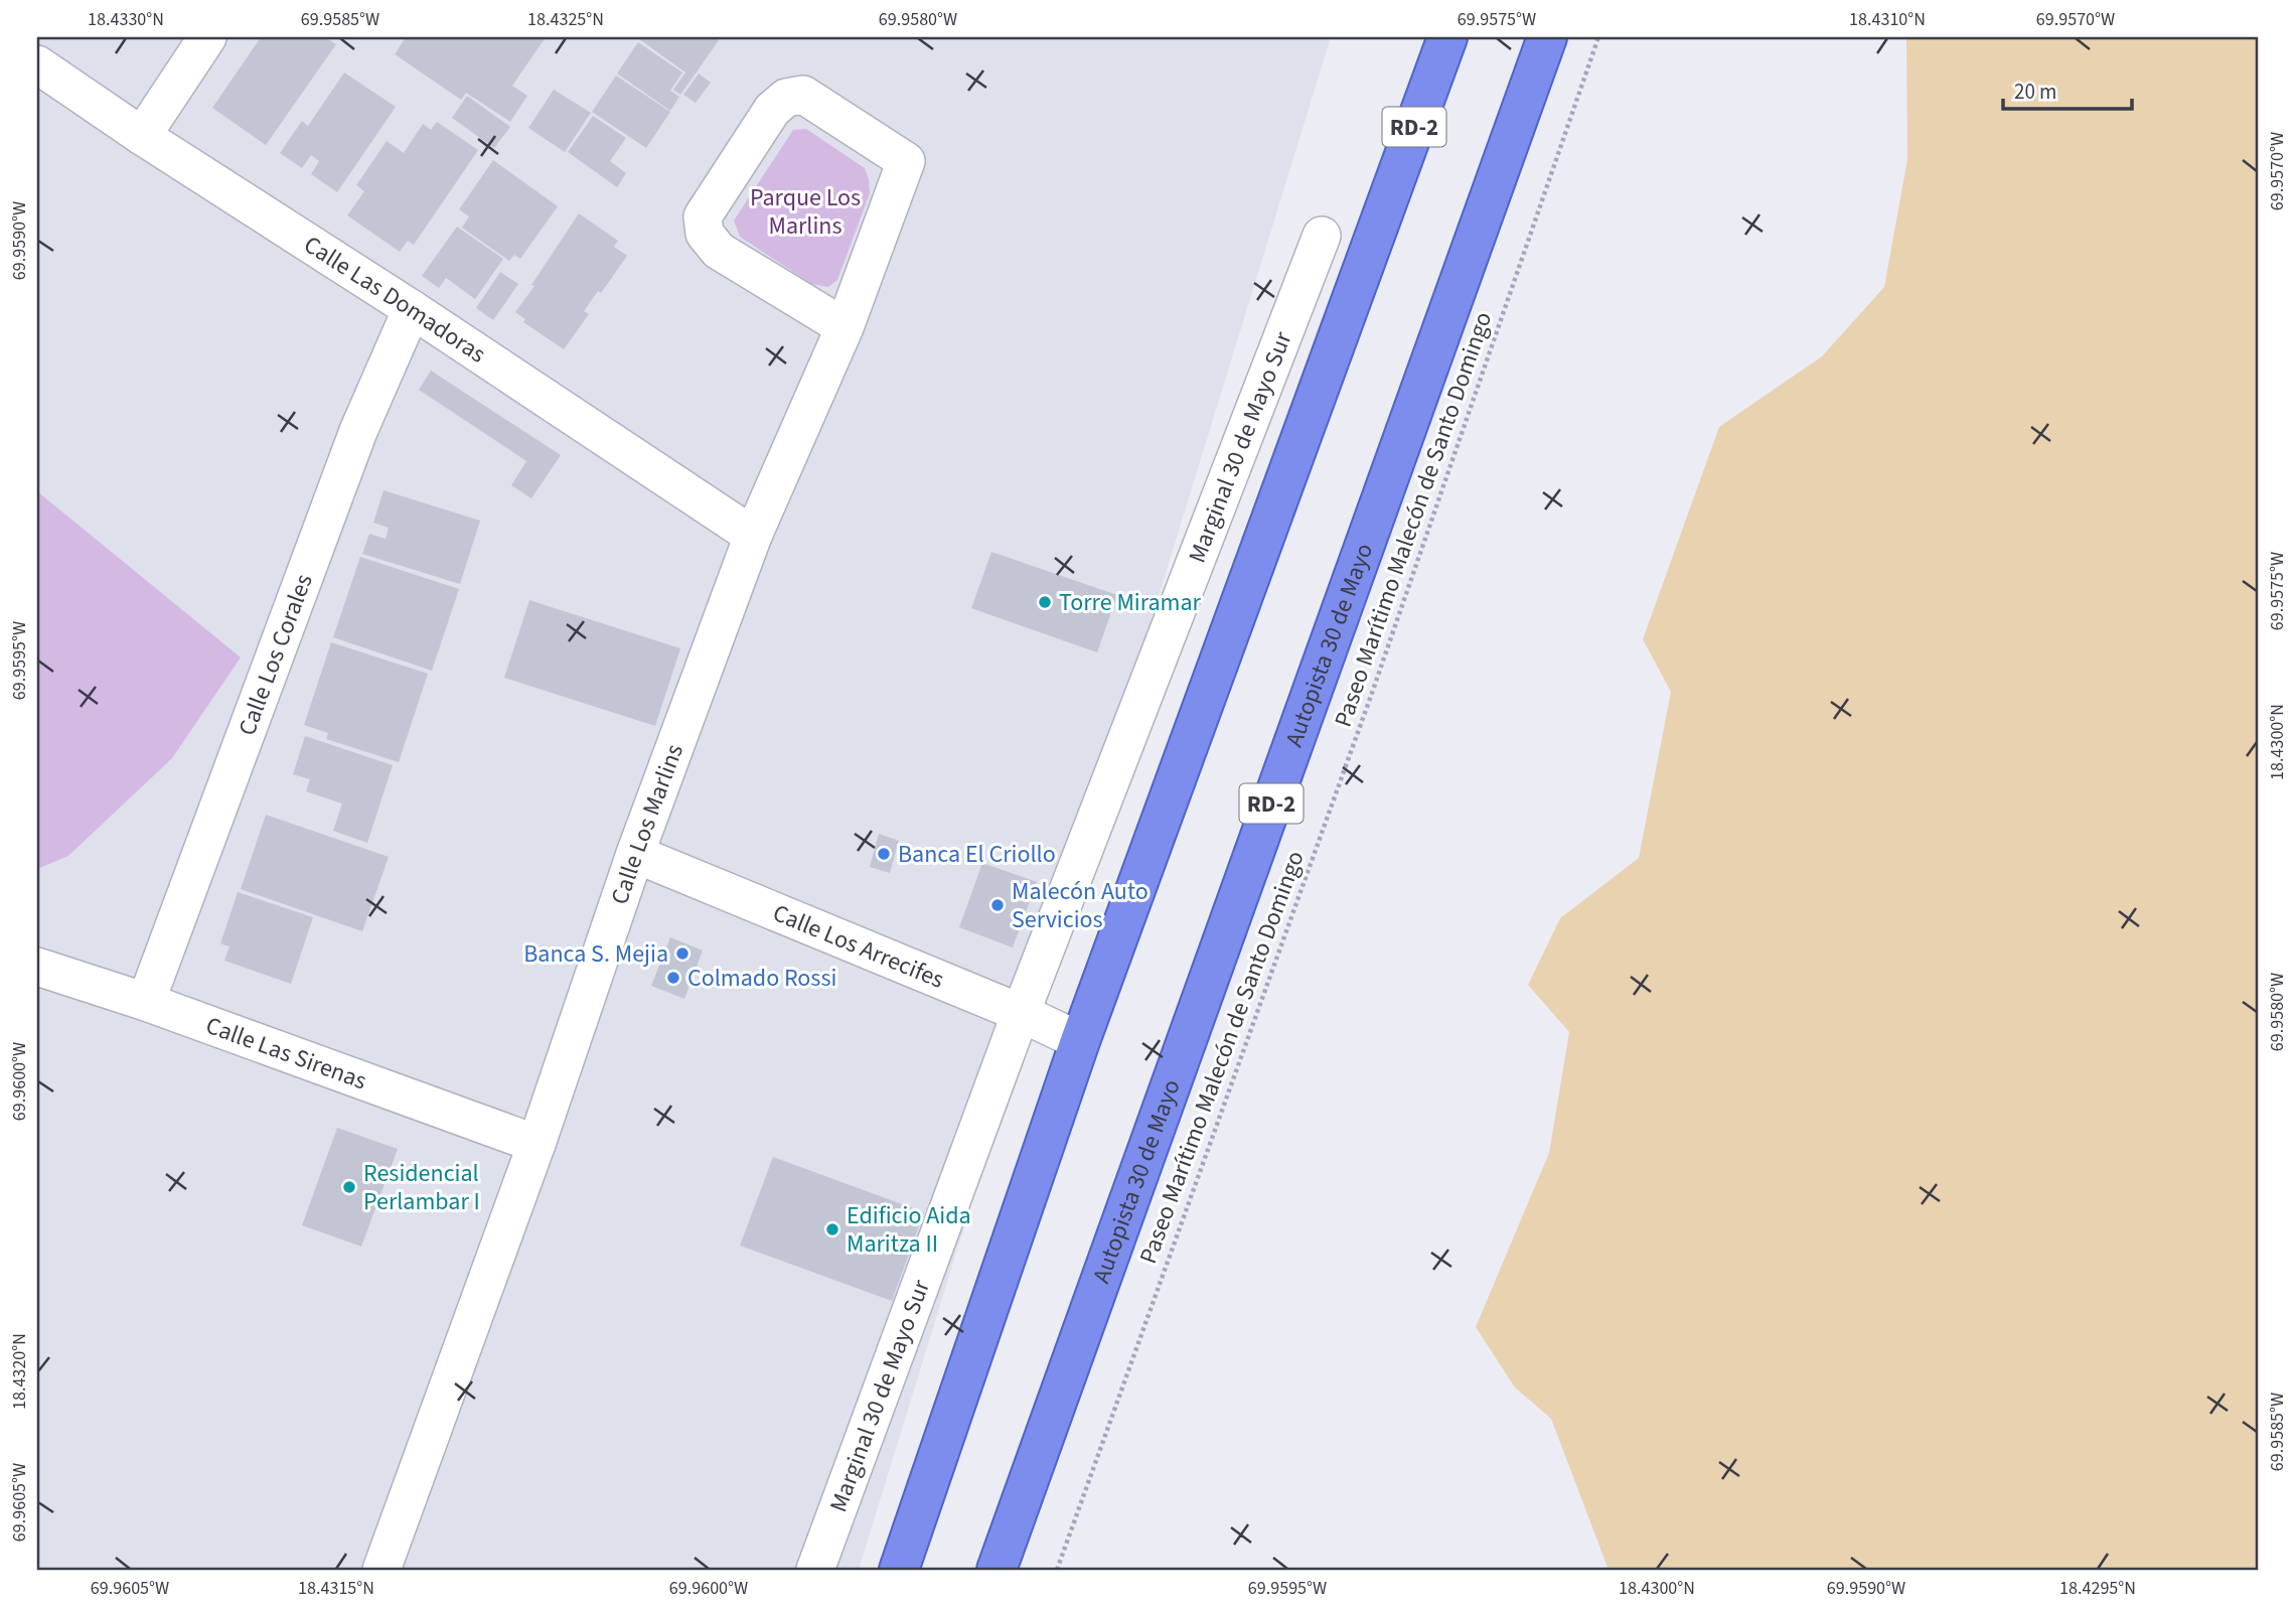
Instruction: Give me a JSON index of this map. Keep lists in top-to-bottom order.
{
  "streets": {
    "highway": ["RD-2", "Autopista 30 de Mayo"],
    "street": [
      "Calle Las Domadoras",
      "Marginal 30 de Mayo Sur",
      "Calle Los Corales",
      "Calle Los Marlins",
      "Calle Los Arrecifes",
      "Calle Las Sirenas"
    ],
    "path": ["Paseo Marítimo Malecón de Santo Domingo"]
  },
  "crossings": [
    ["RD-2", "Calle Los Arrecifes"],
    ["Calle Las Domadoras", "Calle Los Corales"],
    ["Calle Las Domadoras", "Calle Los Marlins"],
    ["Marginal 30 de Mayo Sur", "Calle Los Arrecifes"],
    ["Calle Los Corales", "Calle Las Sirenas"],
    ["Calle Los Marlins", "Calle Los Arrecifes"],
    ["Calle Los Marlins", "Calle Las Sirenas"]
  ],
  "parks": ["Parque Los Marlins"],
  "places": [
    "Torre Miramar",
    "Banca El Criollo",
    "Malecón Auto Servicios",
    "Banca S. Mejia",
    "Colmado Rossi",
    "Residencial Perlambar I",
    "Edificio Aida Maritza II"
  ],
  "scale_bar": "20 m",
  "coordinates": [
    "18.4330°N",
    "69.9585°W",
    "18.4325°N",
    "69.9580°W",
    "69.9575°W",
    "18.4310°N",
    "69.9570°W",
    "69.9590°W",
    "69.9595°W",
    "18.4300°N",
    "69.9600°W",
    "18.4320°N",
    "69.9605°W",
    "18.4315°N",
    "18.4295°N"
  ]
}
